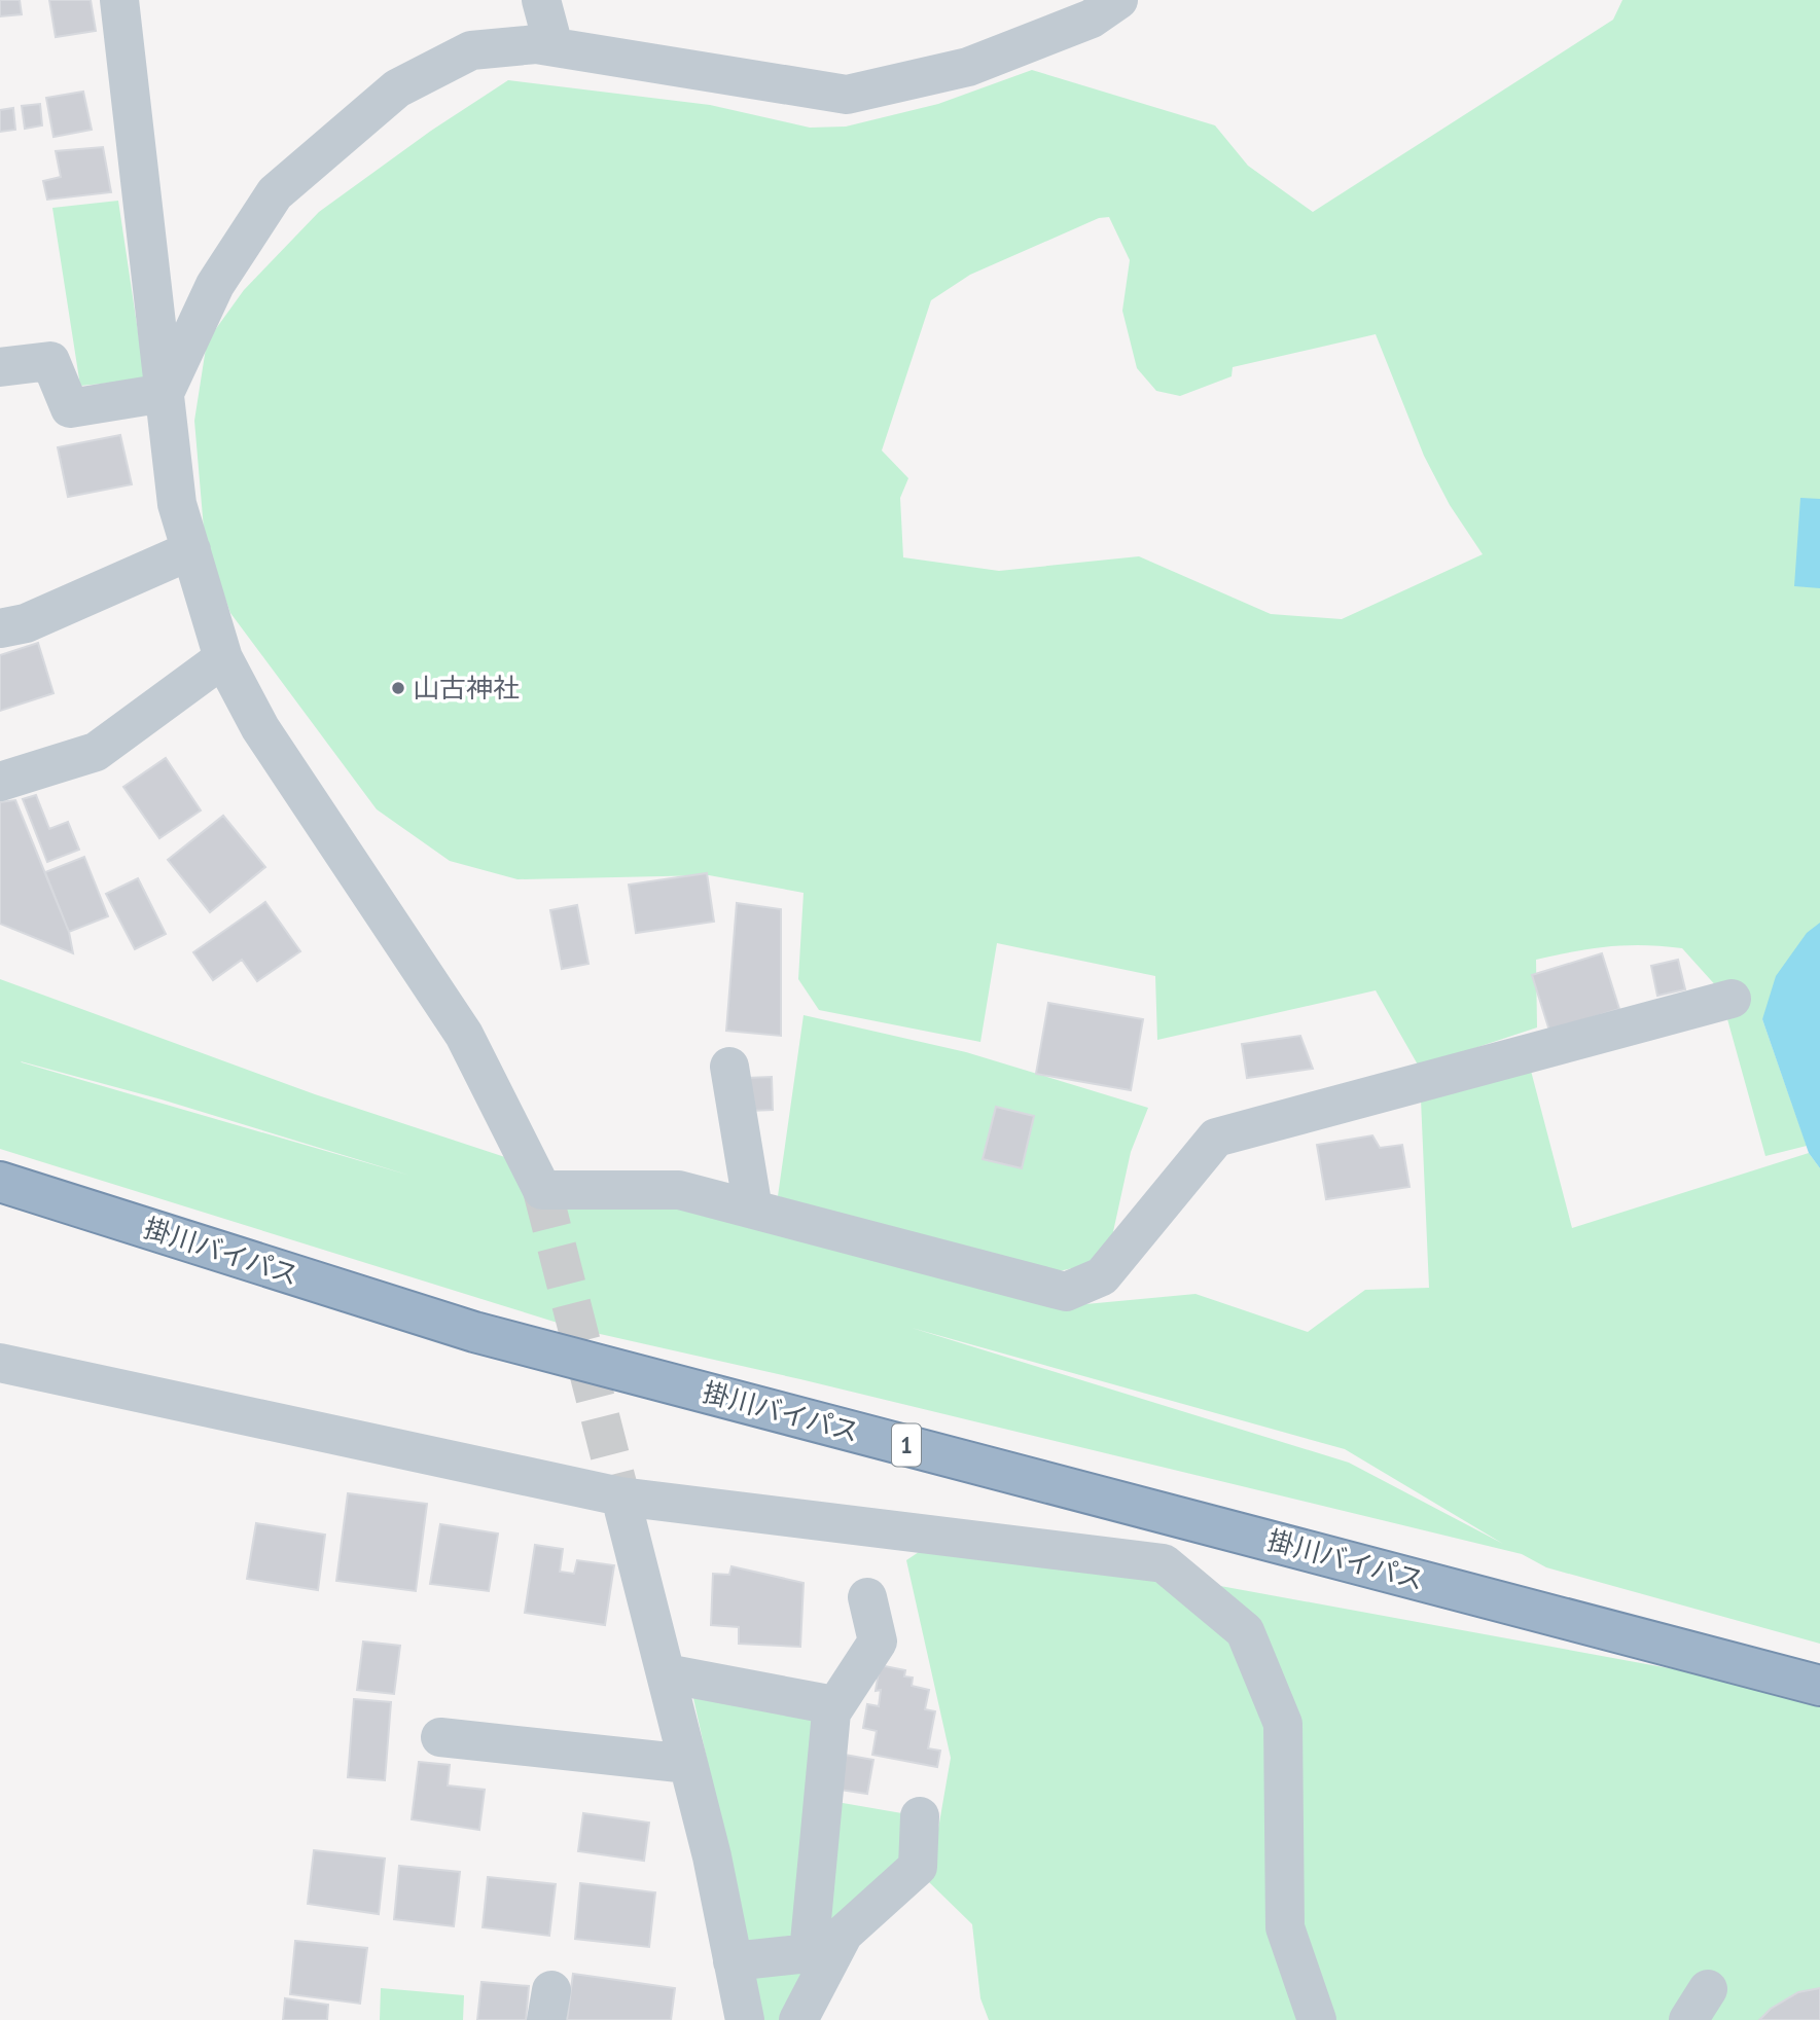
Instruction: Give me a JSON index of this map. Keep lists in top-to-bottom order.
{
  "streets": {
    "highway": ["掛川バイパス", "1"]
  },
  "places": ["山古神社"]
}
